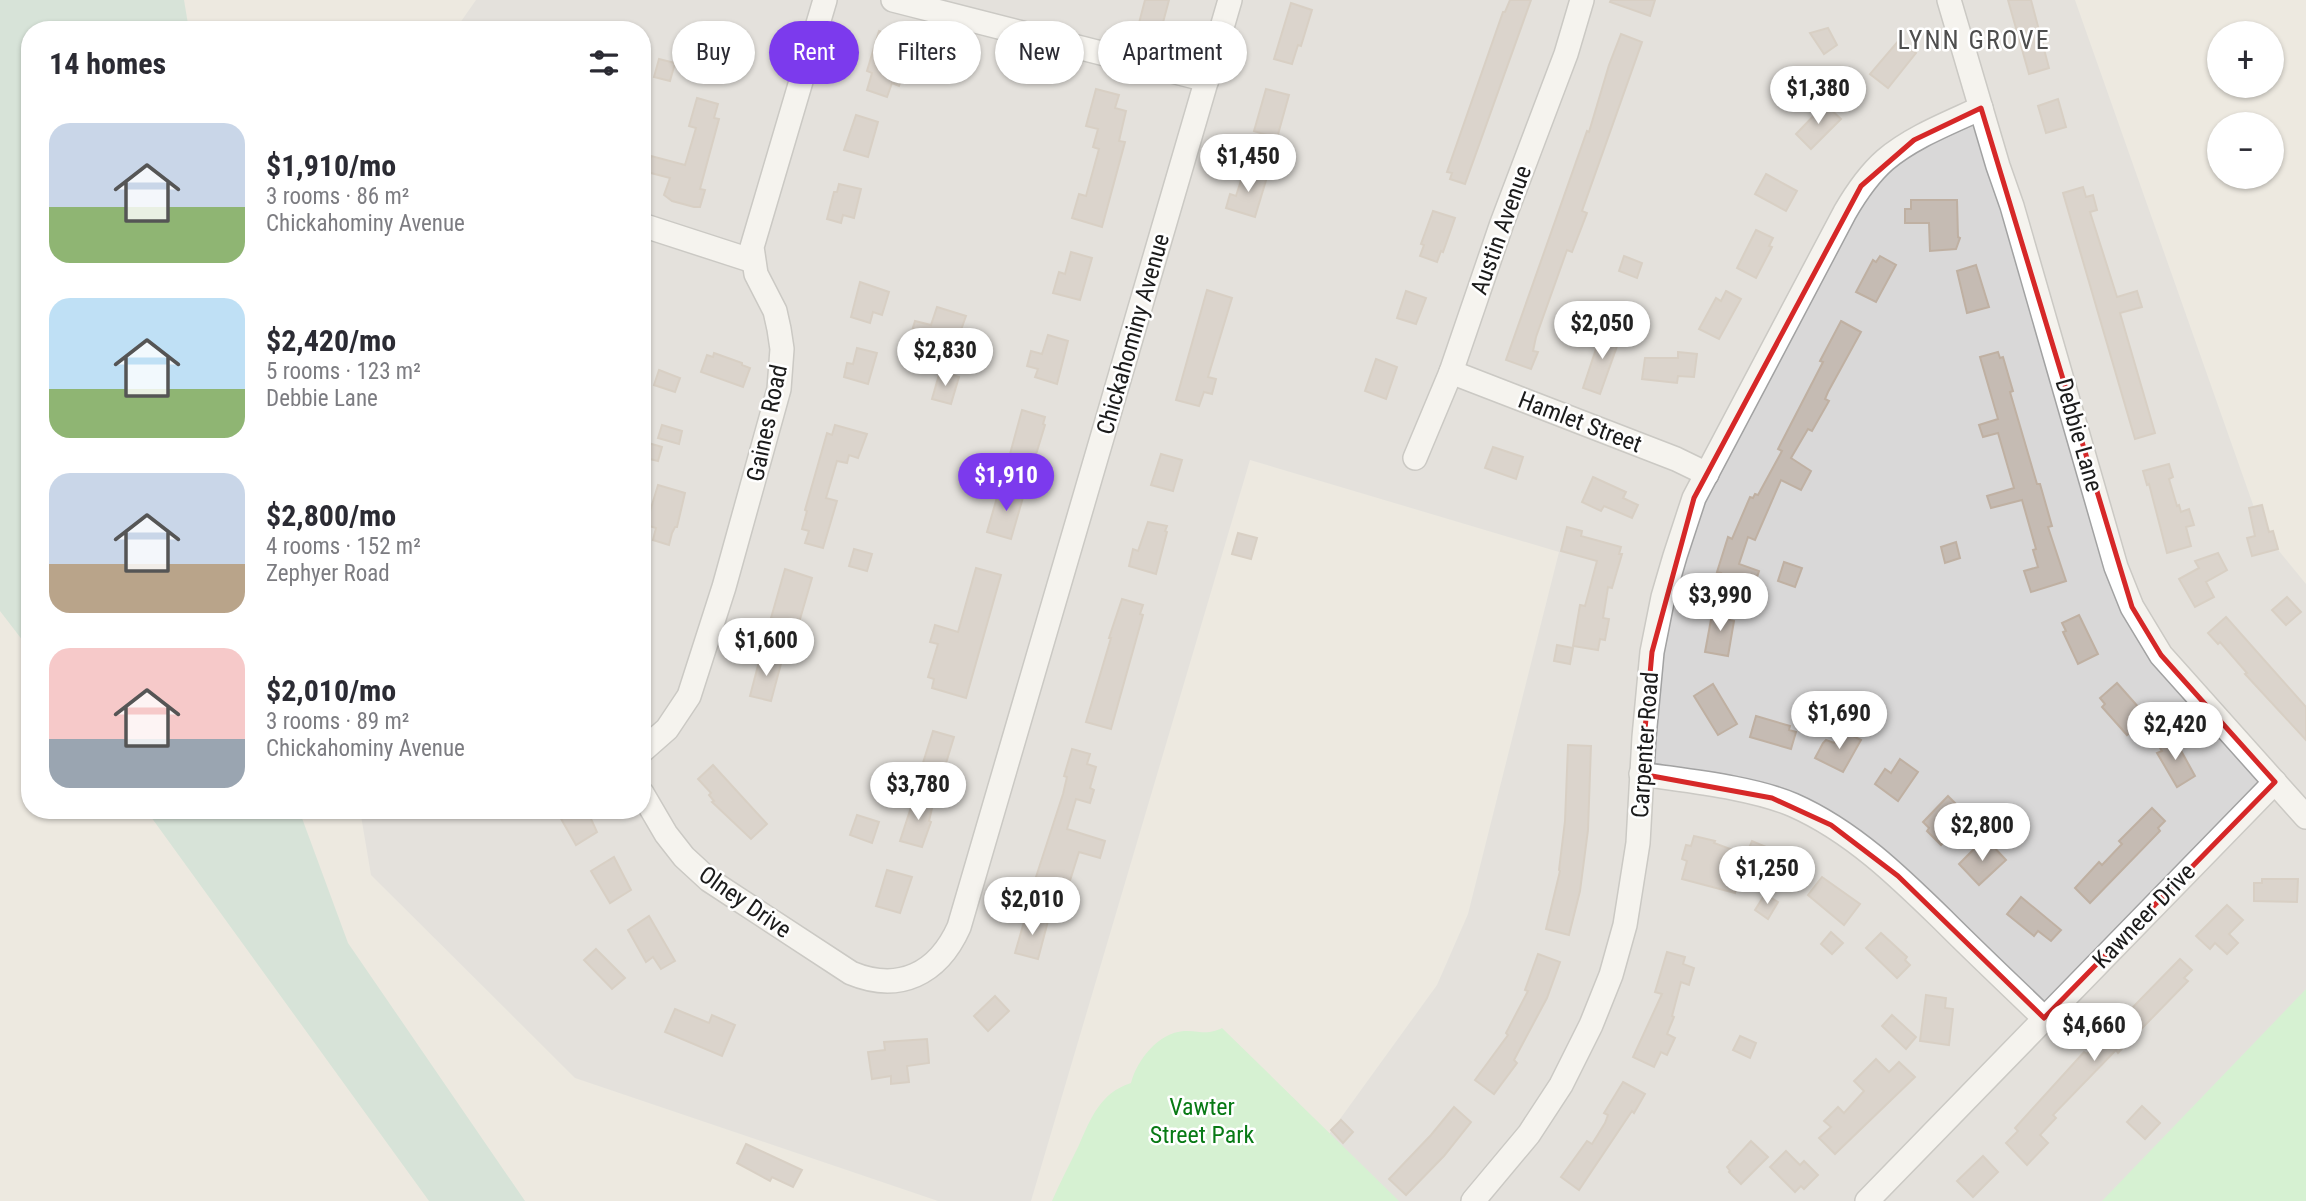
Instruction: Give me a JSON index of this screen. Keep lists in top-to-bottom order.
{
  "streets": {
    "street": [
      "Austin Avenue",
      "Chickahominy Avenue",
      "Hamlet Street",
      "Gaines Road",
      "Debbie Lane",
      "Carpenter Road",
      "Olney Drive",
      "Kawneer Drive"
    ]
  },
  "crossings": [
    ["Austin Avenue", "Hamlet Street"],
    ["Chickahominy Avenue", "Olney Drive"],
    ["Hamlet Street", "Carpenter Road"],
    ["Debbie Lane", "Carpenter Road"],
    ["Debbie Lane", "Kawneer Drive"]
  ],
  "districts": ["LYNN GROVE"],
  "parks": ["Vawter Street Park"],
  "page": {
    "map_buttons": ["+", "−"],
    "chip": [
      "Buy",
      "Rent",
      "Filters",
      "New",
      "Apartment"
    ],
    "heading": "14 homes",
    "price": [
      "$1,380",
      "$1,450",
      "$2,050",
      "$2,830",
      "$1,910",
      "$3,990",
      "$1,600",
      "$1,690",
      "$2,420",
      "$3,780",
      "$2,800",
      "$1,250",
      "$2,010",
      "$4,660"
    ],
    "list": [
      {
        "name": "$1,910/mo",
        "note": "3 rooms · 86 m² · Chickahominy Avenue"
      },
      {
        "name": "$2,420/mo",
        "note": "5 rooms · 123 m² · Debbie Lane"
      },
      {
        "name": "$2,800/mo",
        "note": "4 rooms · 152 m² · Zephyer Road"
      },
      {
        "name": "$2,010/mo",
        "note": "3 rooms · 89 m² · Chickahominy Avenue"
      }
    ]
  }
}
